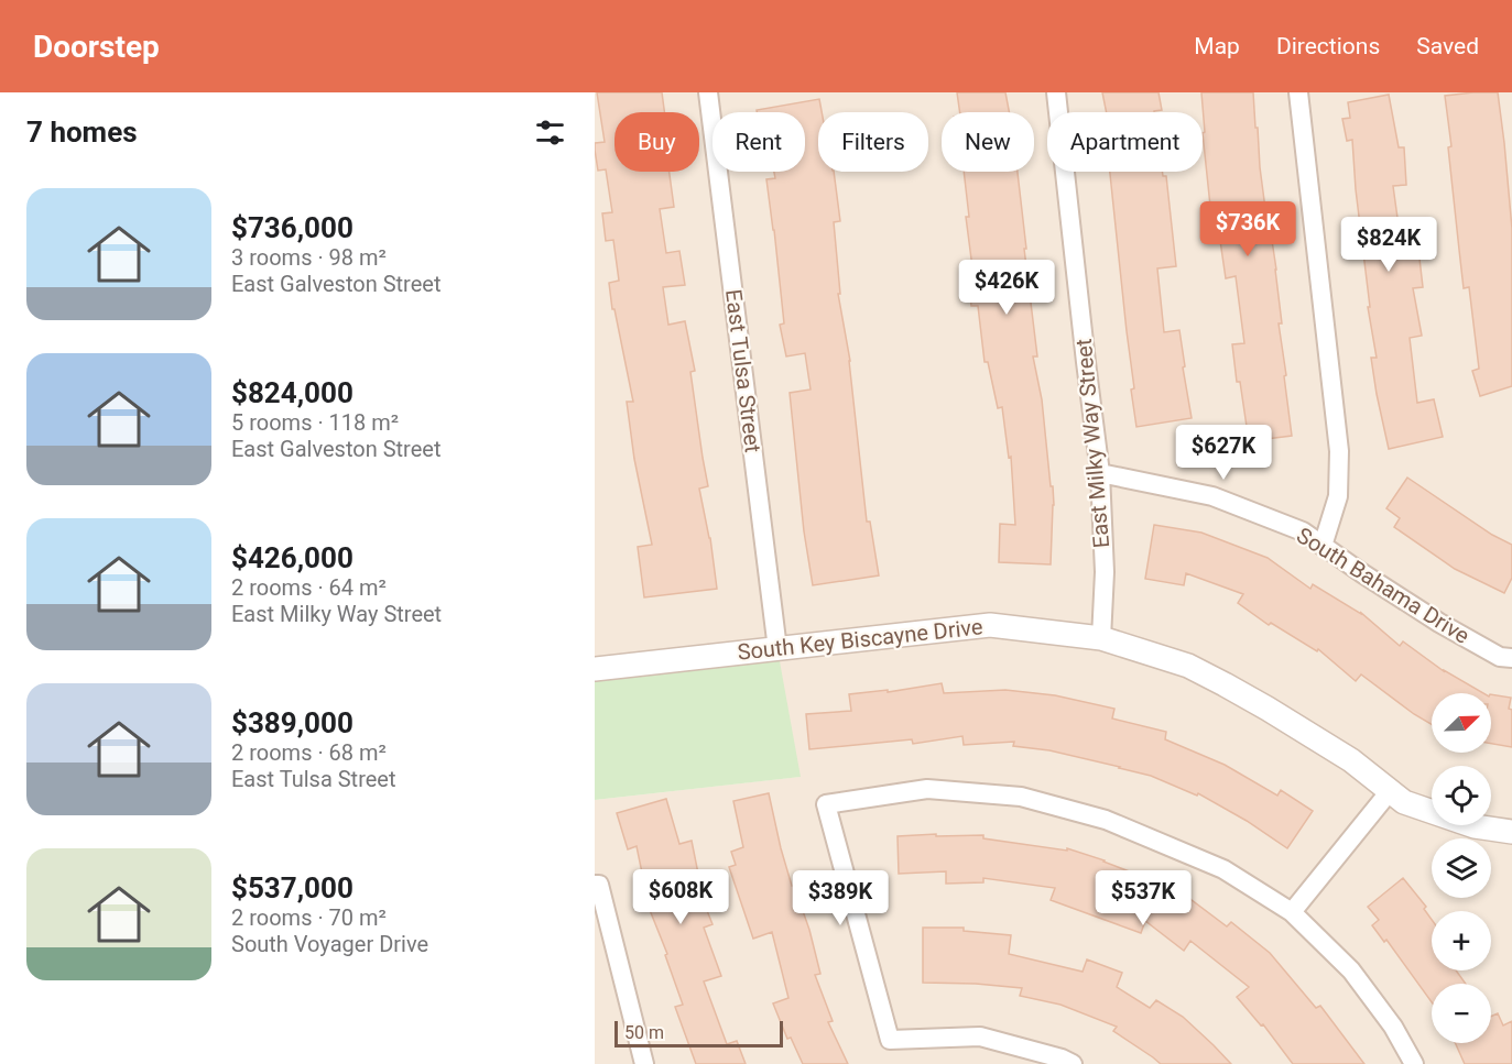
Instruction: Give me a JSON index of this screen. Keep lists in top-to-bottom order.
{
  "streets": {
    "street": [
      "East Tulsa Street",
      "East Milky Way Street",
      "South Bahama Drive",
      "South Key Biscayne Drive"
    ]
  },
  "crossings": [
    ["East Tulsa Street", "South Key Biscayne Drive"],
    ["East Milky Way Street", "South Bahama Drive"],
    ["East Milky Way Street", "South Key Biscayne Drive"]
  ],
  "scale_bar": "50 m",
  "north": "top right",
  "page": {
    "header": "Doorstep",
    "nav": ["Map", "Directions", "Saved"],
    "heading": "7 homes",
    "chip": [
      "Buy",
      "Rent",
      "Filters",
      "New",
      "Apartment"
    ],
    "list": [
      {
        "name": "$736,000",
        "note": "3 rooms · 98 m² · East Galveston Street"
      },
      {
        "name": "$824,000",
        "note": "5 rooms · 118 m² · East Galveston Street"
      },
      {
        "name": "$426,000",
        "note": "2 rooms · 64 m² · East Milky Way Street"
      },
      {
        "name": "$389,000",
        "note": "2 rooms · 68 m² · East Tulsa Street"
      },
      {
        "name": "$537,000",
        "note": "2 rooms · 70 m² · South Voyager Drive"
      }
    ],
    "price": [
      "$736K",
      "$824K",
      "$426K",
      "$627K",
      "$608K",
      "$389K",
      "$537K"
    ],
    "map_buttons": ["+", "−"],
    "scale": "50 m"
  }
}
